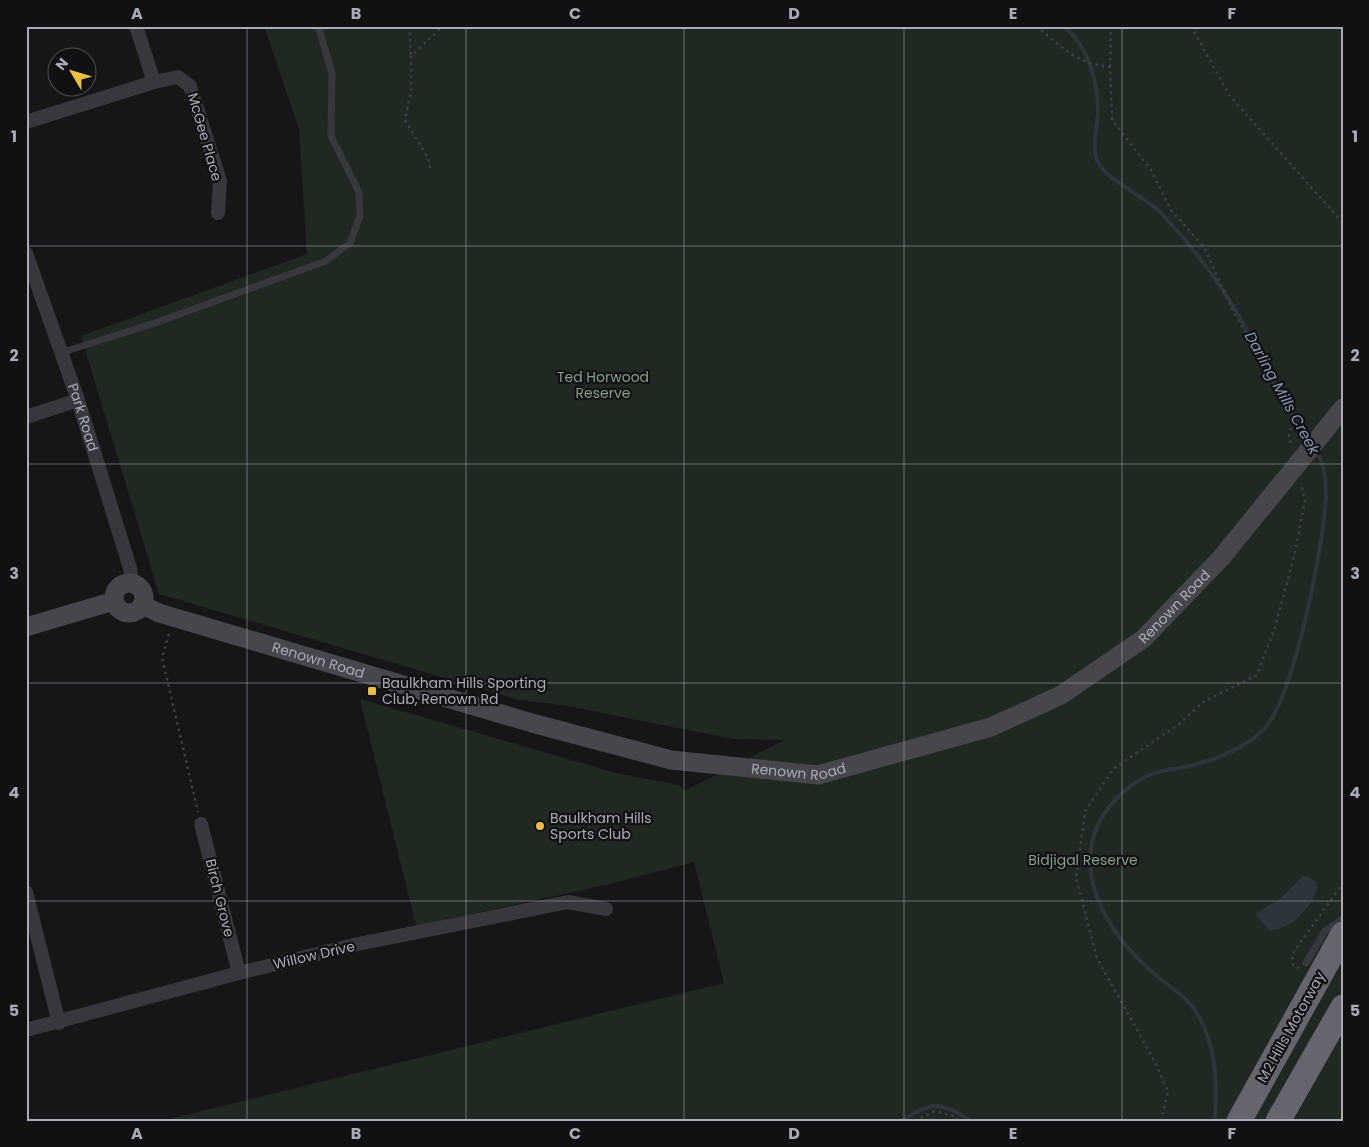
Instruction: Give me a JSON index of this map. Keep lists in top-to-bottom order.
{
  "streets": {
    "highway": ["M2 Hills Motorway"],
    "main road": ["Renown Road"],
    "street": [
      "McGee Place",
      "Park Road",
      "Birch Grove",
      "Willow Drive"
    ]
  },
  "crossings": [
    ["Park Road", "Renown Road"],
    ["Birch Grove", "Willow Drive"]
  ],
  "water": ["Darling Mills Creek"],
  "parks": ["Ted Horwood Reserve", "Bidjigal Reserve"],
  "places": {
    "transit": ["Baulkham Hills Sporting Club, Renown Rd"],
    "other": ["Baulkham Hills Sports Club"]
  },
  "north": "top left",
  "grid": {
    "columns": [
      "A",
      "B",
      "C",
      "D",
      "E",
      "F"
    ],
    "rows": [
      "1",
      "2",
      "3",
      "4",
      "5"
    ]
  }
}
